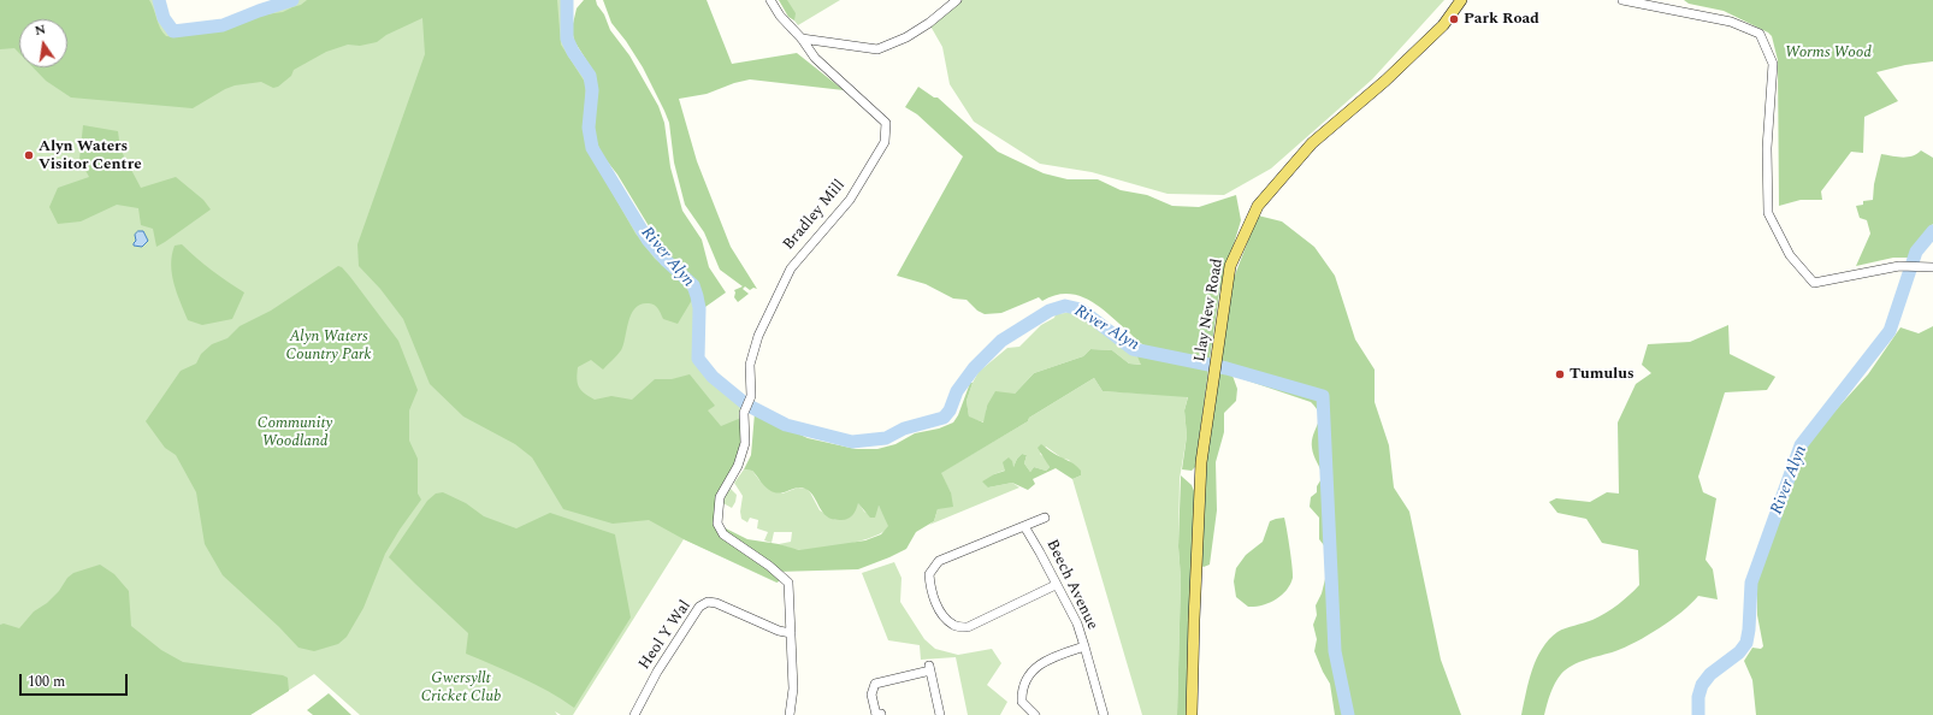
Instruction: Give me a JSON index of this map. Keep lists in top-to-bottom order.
{
  "streets": {
    "main road": ["Llay New Road"],
    "street": ["Bradley Mill", "Beech Avenue", "Heol Y Wal"]
  },
  "crossings": [
    ["Bradley Mill", "Heol Y Wal"]
  ],
  "water": ["River Alyn"],
  "parks": [
    "Worms Wood",
    "Alyn Waters Country Park",
    "Community Woodland",
    "Gwersyllt Cricket Club"
  ],
  "places": ["Park Road", "Alyn Waters Visitor Centre", "Tumulus"],
  "scale_bar": "100 m",
  "north": "top"
}
